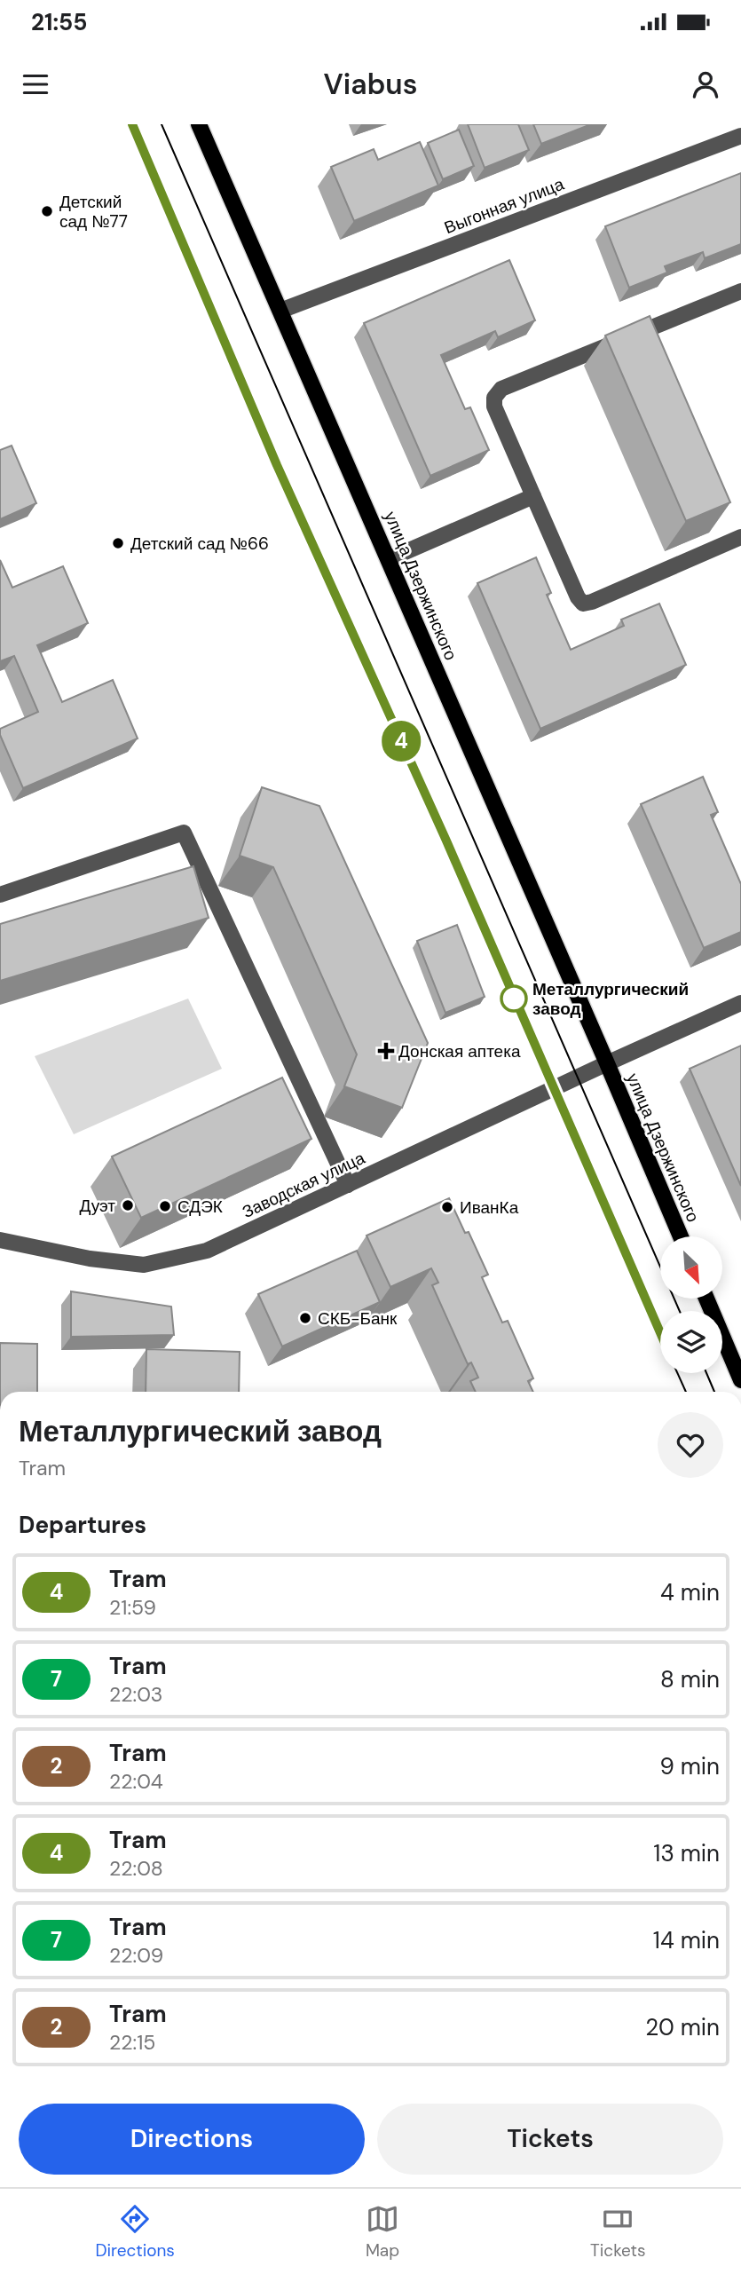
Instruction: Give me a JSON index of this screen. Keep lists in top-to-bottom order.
{
  "streets": {
    "main road": ["улица Дзержинского"],
    "street": ["Выгонная улица", "Заводская улица"]
  },
  "crossings": [
    ["Выгонная улица", "улица Дзержинского"],
    ["улица Дзержинского", "Заводская улица"]
  ],
  "places": {
    "other": [
      "Детский сад №77",
      "Детский сад №66",
      "Металлургический завод",
      "Дуэт",
      "СДЭК",
      "ИванКа",
      "СКБ-Банк"
    ],
    "health": ["Донская аптека"]
  },
  "lines": ["tram line 4"],
  "north": "bottom right",
  "page": {
    "status": "21:55",
    "header": "Viabus",
    "on_map": "4",
    "heading": [
      ["Металлургический завод", "Tram"],
      "Departures"
    ],
    "list": [
      {
        "mark": "4",
        "name": "Tram",
        "note": "21:59",
        "value": "4 min"
      },
      {
        "mark": "7",
        "name": "Tram",
        "note": "22:03",
        "value": "8 min"
      },
      {
        "mark": "2",
        "name": "Tram",
        "note": "22:04",
        "value": "9 min"
      },
      {
        "mark": "4",
        "name": "Tram",
        "note": "22:08",
        "value": "13 min"
      },
      {
        "mark": "7",
        "name": "Tram",
        "note": "22:09",
        "value": "14 min"
      },
      {
        "mark": "2",
        "name": "Tram",
        "note": "22:15",
        "value": "20 min"
      }
    ],
    "buttons": ["Directions", "Tickets"],
    "tabs": ["Directions", "Map", "Tickets"]
  }
}
